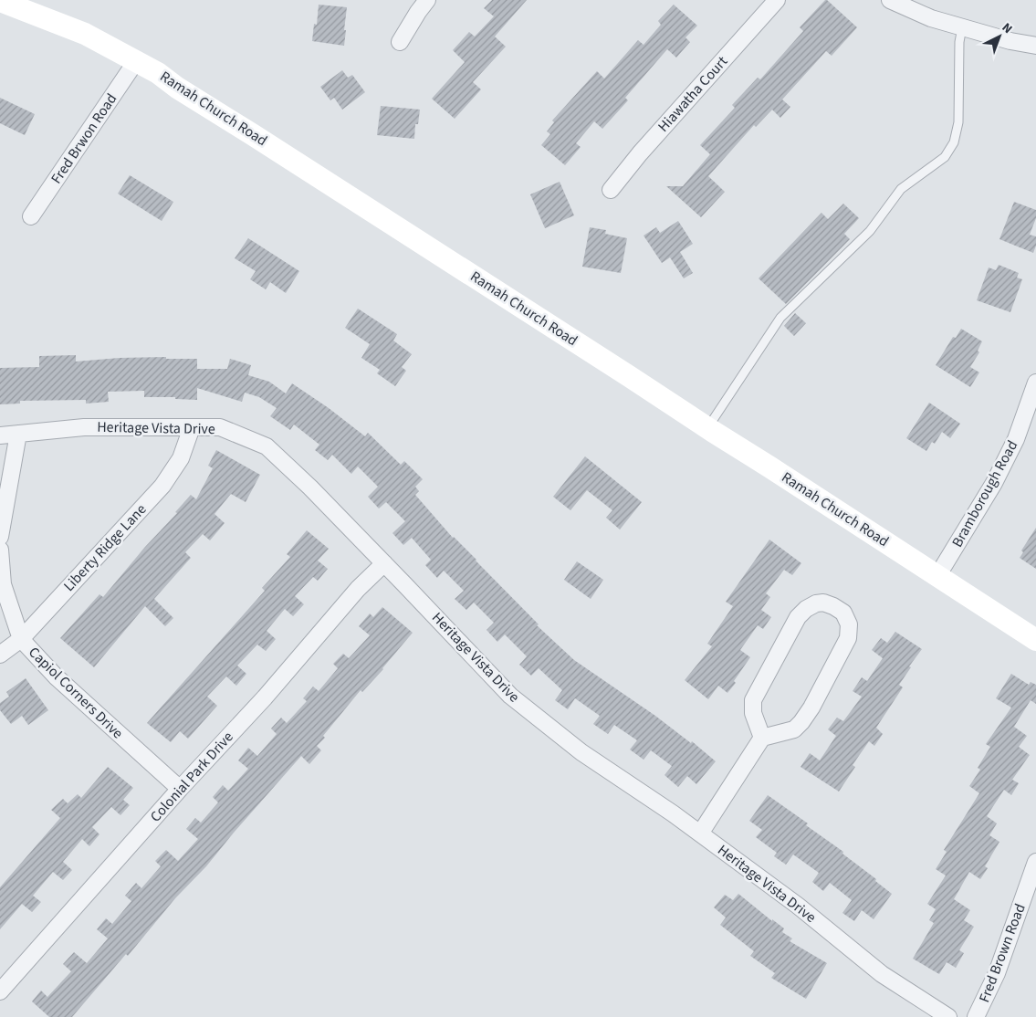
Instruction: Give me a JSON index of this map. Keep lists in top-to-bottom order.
{
  "streets": {
    "main road": ["Ramah Church Road"],
    "street": [
      "Hiawatha Court",
      "Fred Brwon Road",
      "Heritage Vista Drive",
      "Bramborough Road",
      "Liberty Ridge Lane",
      "Capiol Corners Drive",
      "Colonial Park Drive",
      "Fred Brown Road"
    ]
  },
  "crossings": [
    ["Ramah Church Road", "Fred Brwon Road"],
    ["Ramah Church Road", "Bramborough Road"],
    ["Heritage Vista Drive", "Liberty Ridge Lane"],
    ["Heritage Vista Drive", "Colonial Park Drive"],
    ["Liberty Ridge Lane", "Capiol Corners Drive"],
    ["Capiol Corners Drive", "Colonial Park Drive"]
  ],
  "north": "top right"
}
